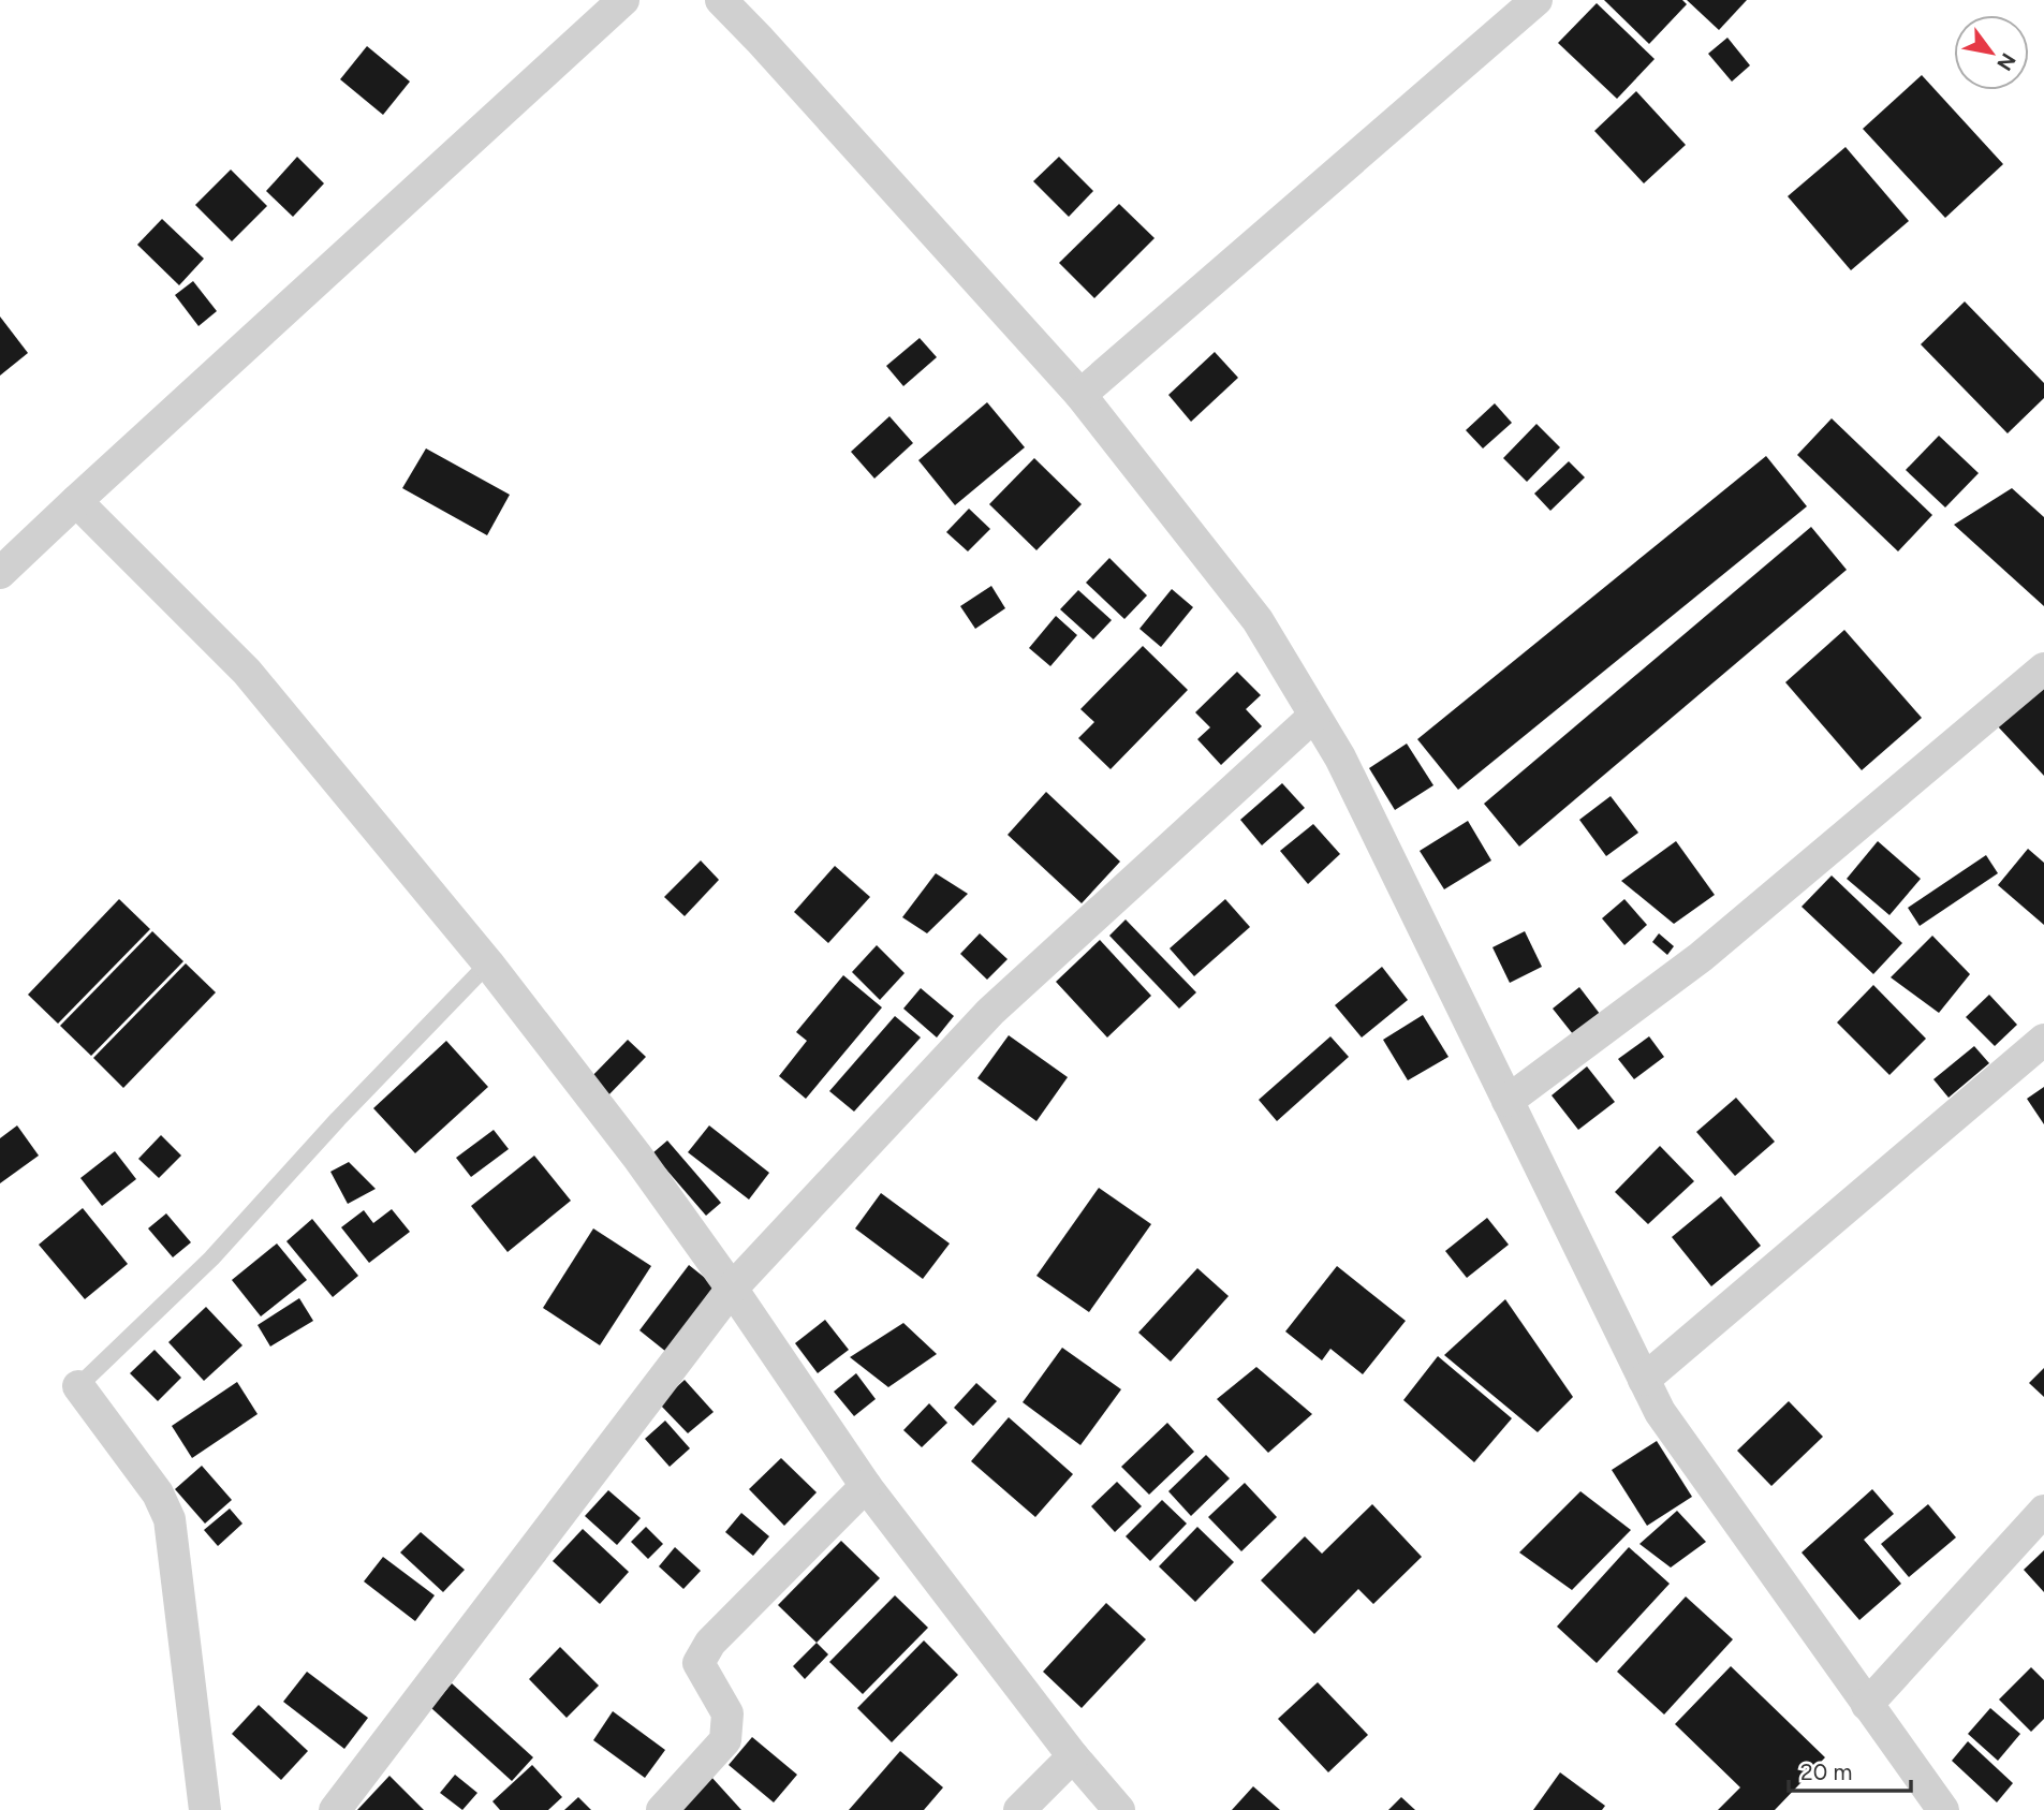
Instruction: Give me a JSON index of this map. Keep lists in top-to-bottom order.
{
  "scale_bar": "20 m",
  "north": "bottom right"
}
